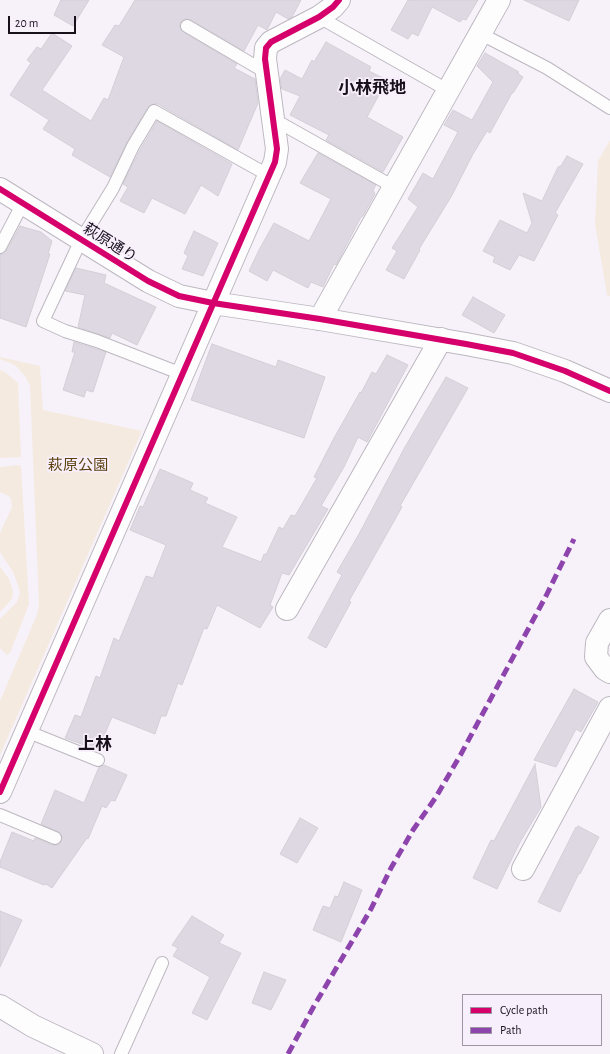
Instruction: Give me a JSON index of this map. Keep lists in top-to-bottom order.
{
  "streets": {
    "street": ["萩原通り"]
  },
  "districts": ["小林飛地", "上林"],
  "parks": ["萩原公園"],
  "legend": ["Cycle path", "Path"],
  "scale_bar": "20 m"
}
